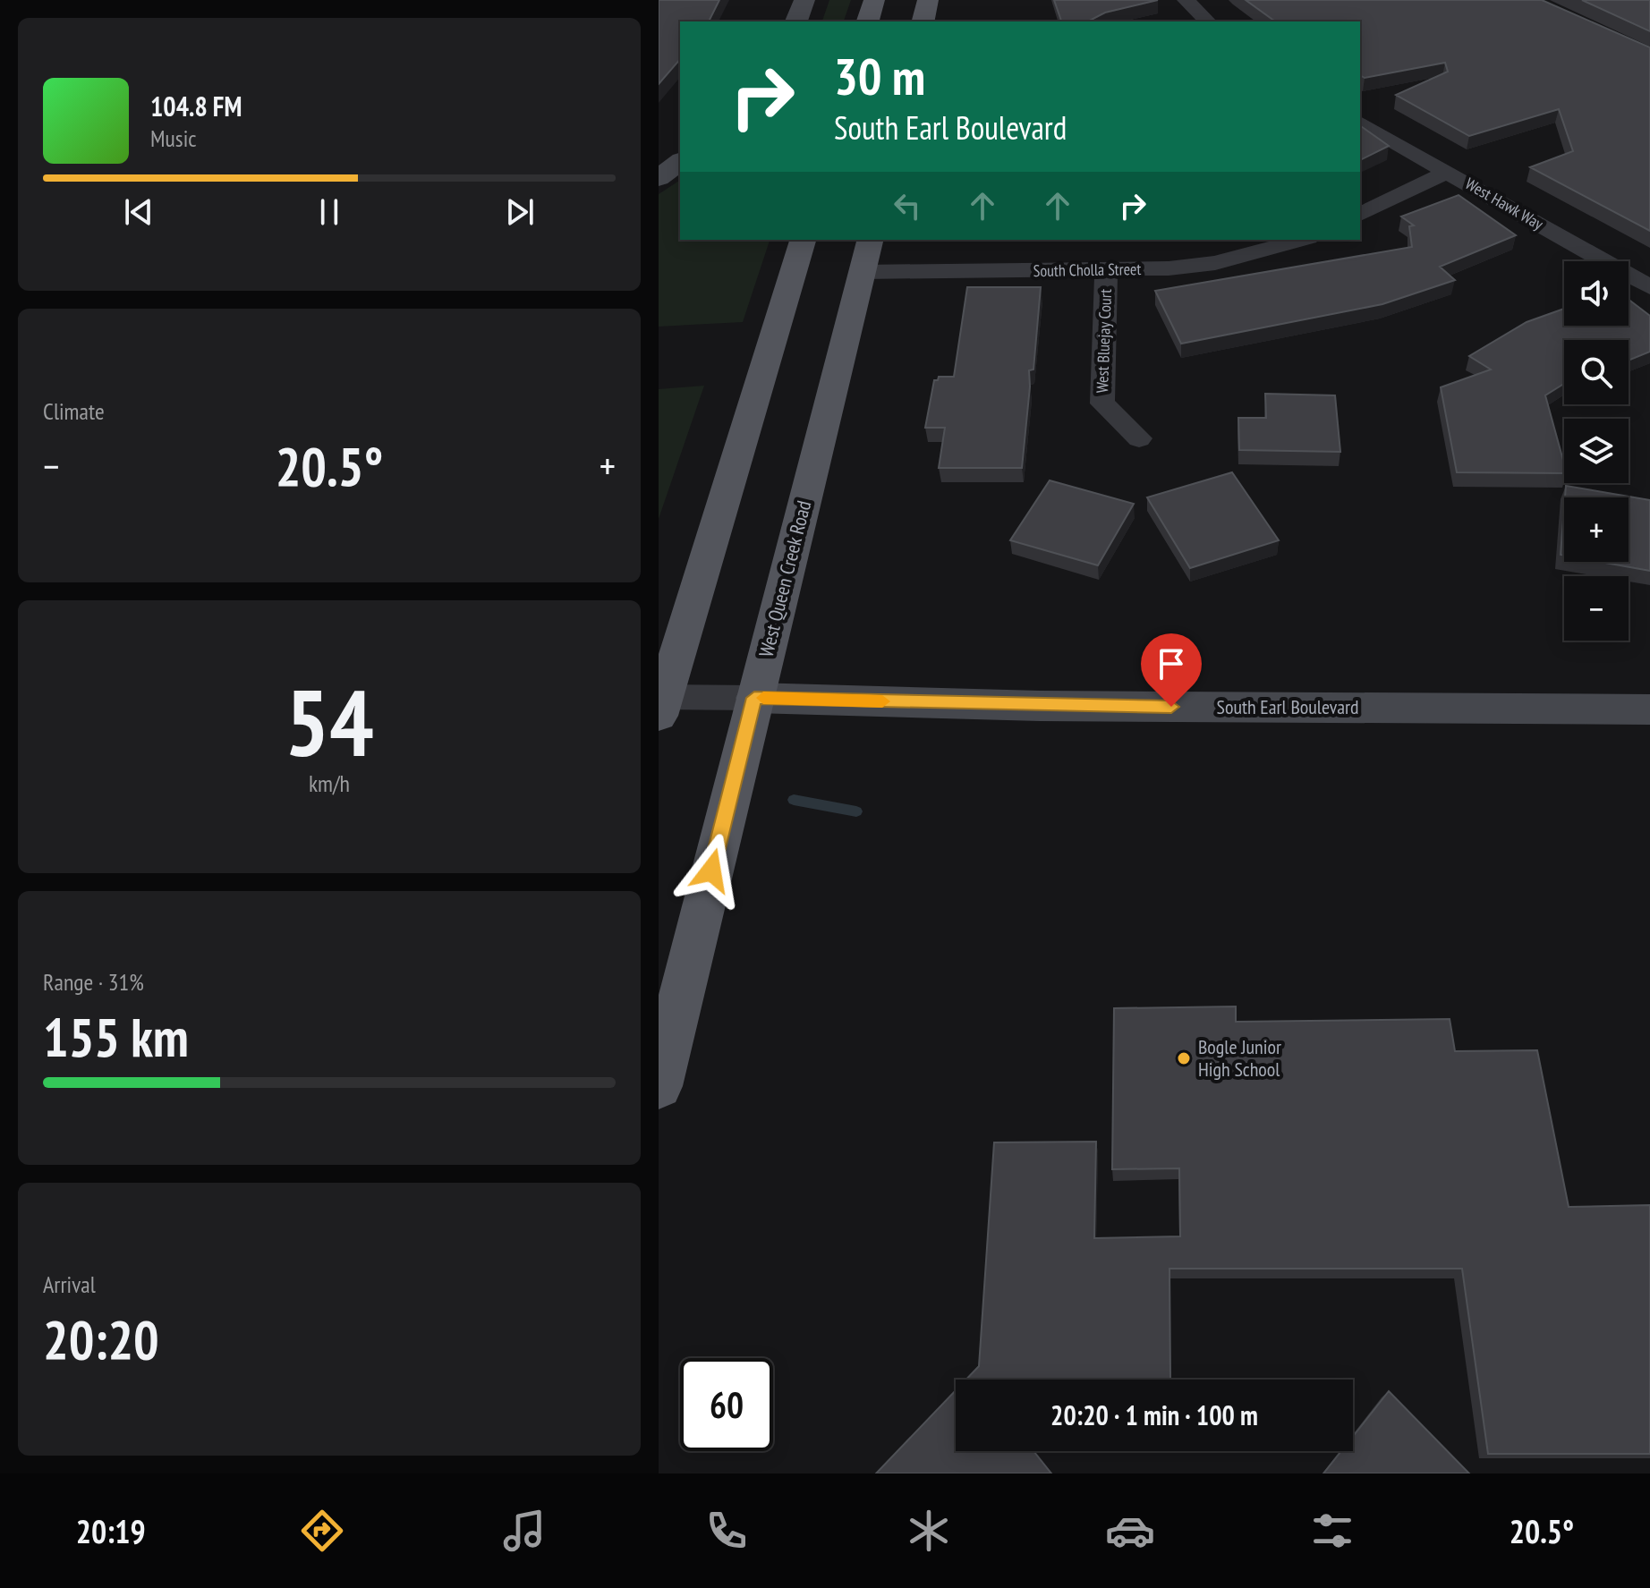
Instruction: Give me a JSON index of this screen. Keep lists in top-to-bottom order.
{
  "streets": {
    "main road": ["West Queen Creek Road"],
    "street": [
      "West Hawk Way",
      "South Cholla Street",
      "West Bluejay Court",
      "South Earl Boulevard"
    ]
  },
  "crossings": [
    ["South Cholla Street", "West Bluejay Court"],
    ["South Cholla Street", "West Queen Creek Road"],
    ["West Queen Creek Road", "South Earl Boulevard"]
  ],
  "places": ["Bogle Junior High School"],
  "page": {
    "turn": ["30 m", "South Earl Boulevard"],
    "song": ["104.8 FM", "Music"],
    "map_buttons": ["+", "−"],
    "tile": [
      "Climate",
      ["54", "km/h"],
      ["Range · 31%", "155 km"],
      ["Arrival", "20:20"]
    ],
    "heat": ["−", "20.5°", "+"],
    "limit": "60",
    "trip": "20:20 · 1 min · 100 m",
    "tabs": ["20:19", "20.5°"]
  }
}
